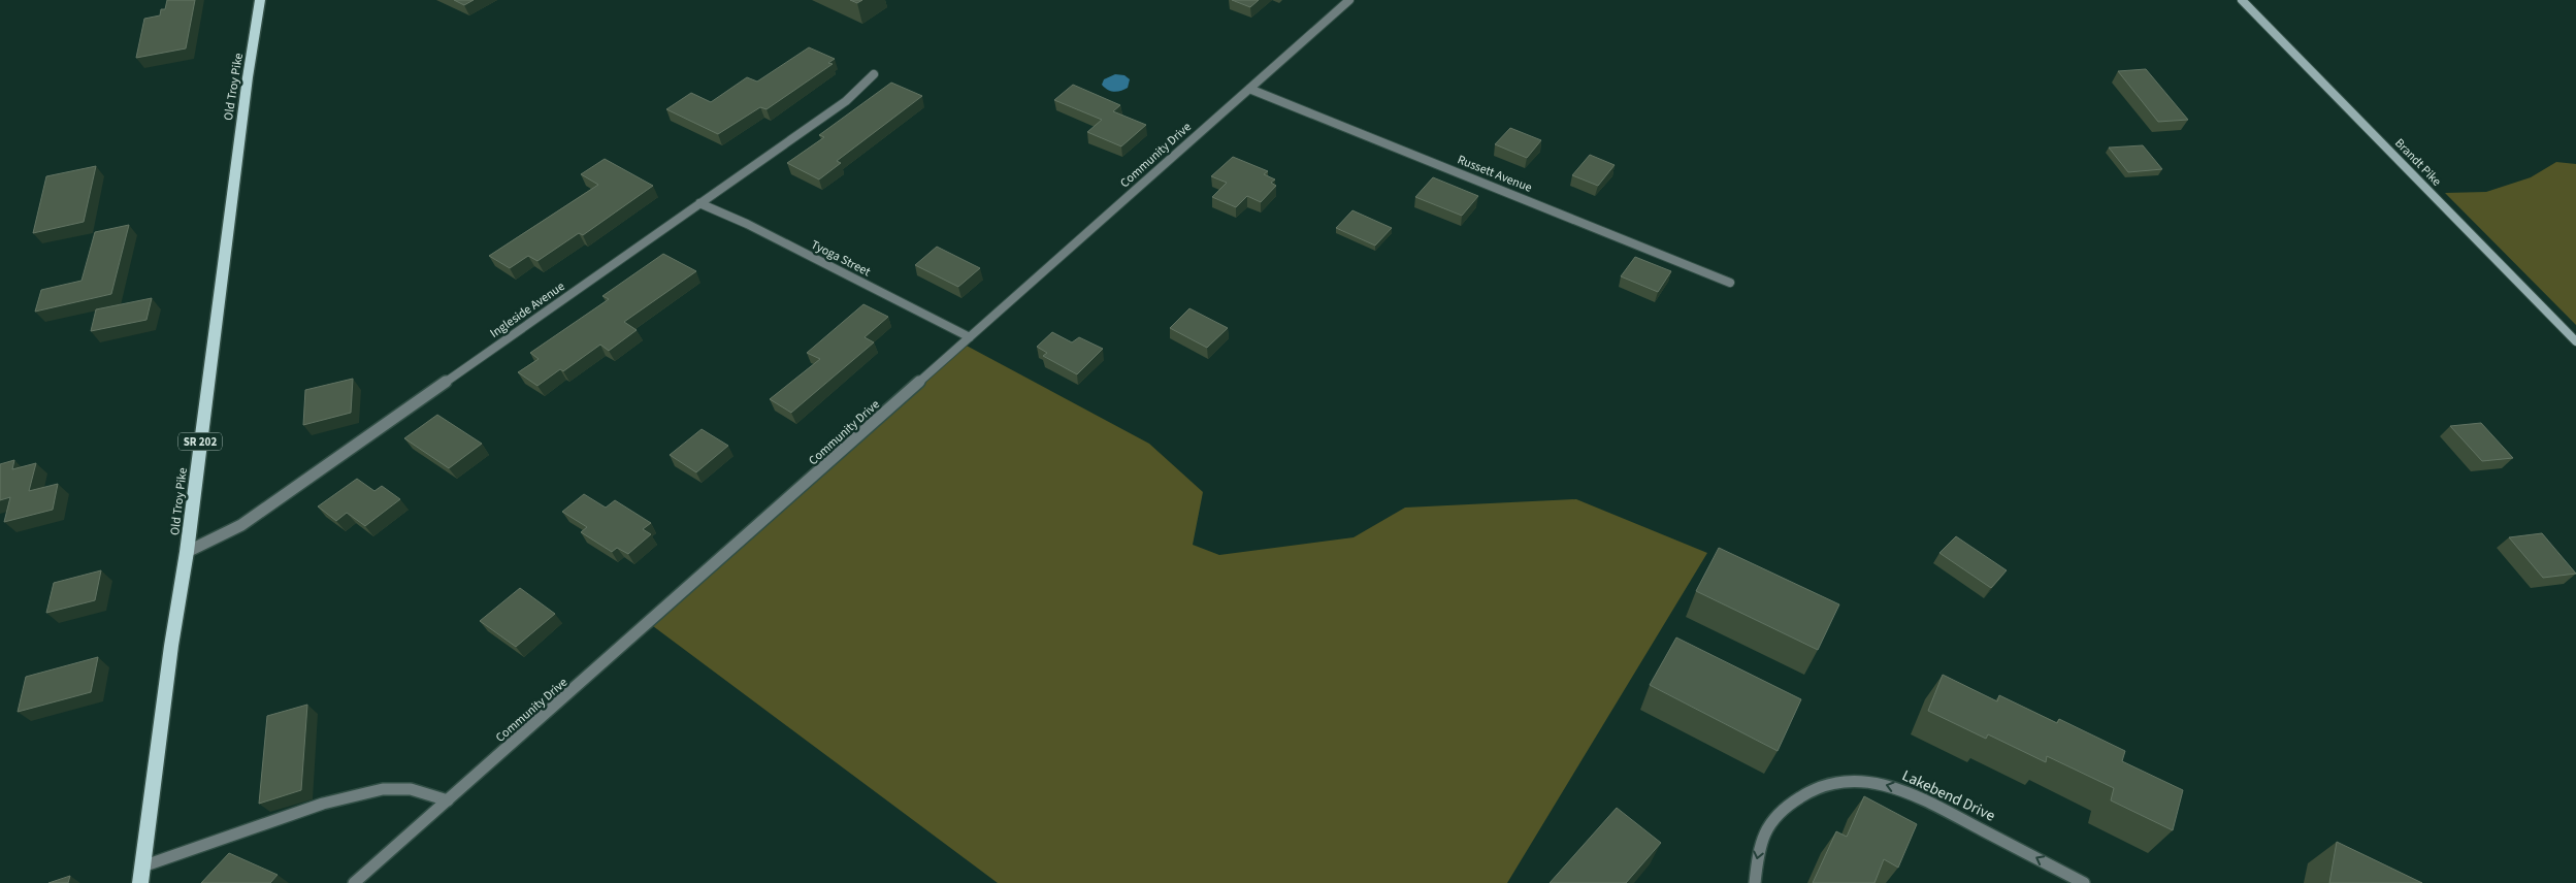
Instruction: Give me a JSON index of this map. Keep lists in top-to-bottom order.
{
  "streets": {
    "main road": ["Old Troy Pike", "Brandt Pike", "SR 202"],
    "street": [
      "Community Drive",
      "Russett Avenue",
      "Tyoga Street",
      "Ingleside Avenue",
      "Lakebend Drive"
    ]
  },
  "crossings": [
    ["Old Troy Pike", "Ingleside Avenue"],
    ["Community Drive", "Russett Avenue"],
    ["Community Drive", "Tyoga Street"],
    ["Tyoga Street", "Ingleside Avenue"]
  ]
}
